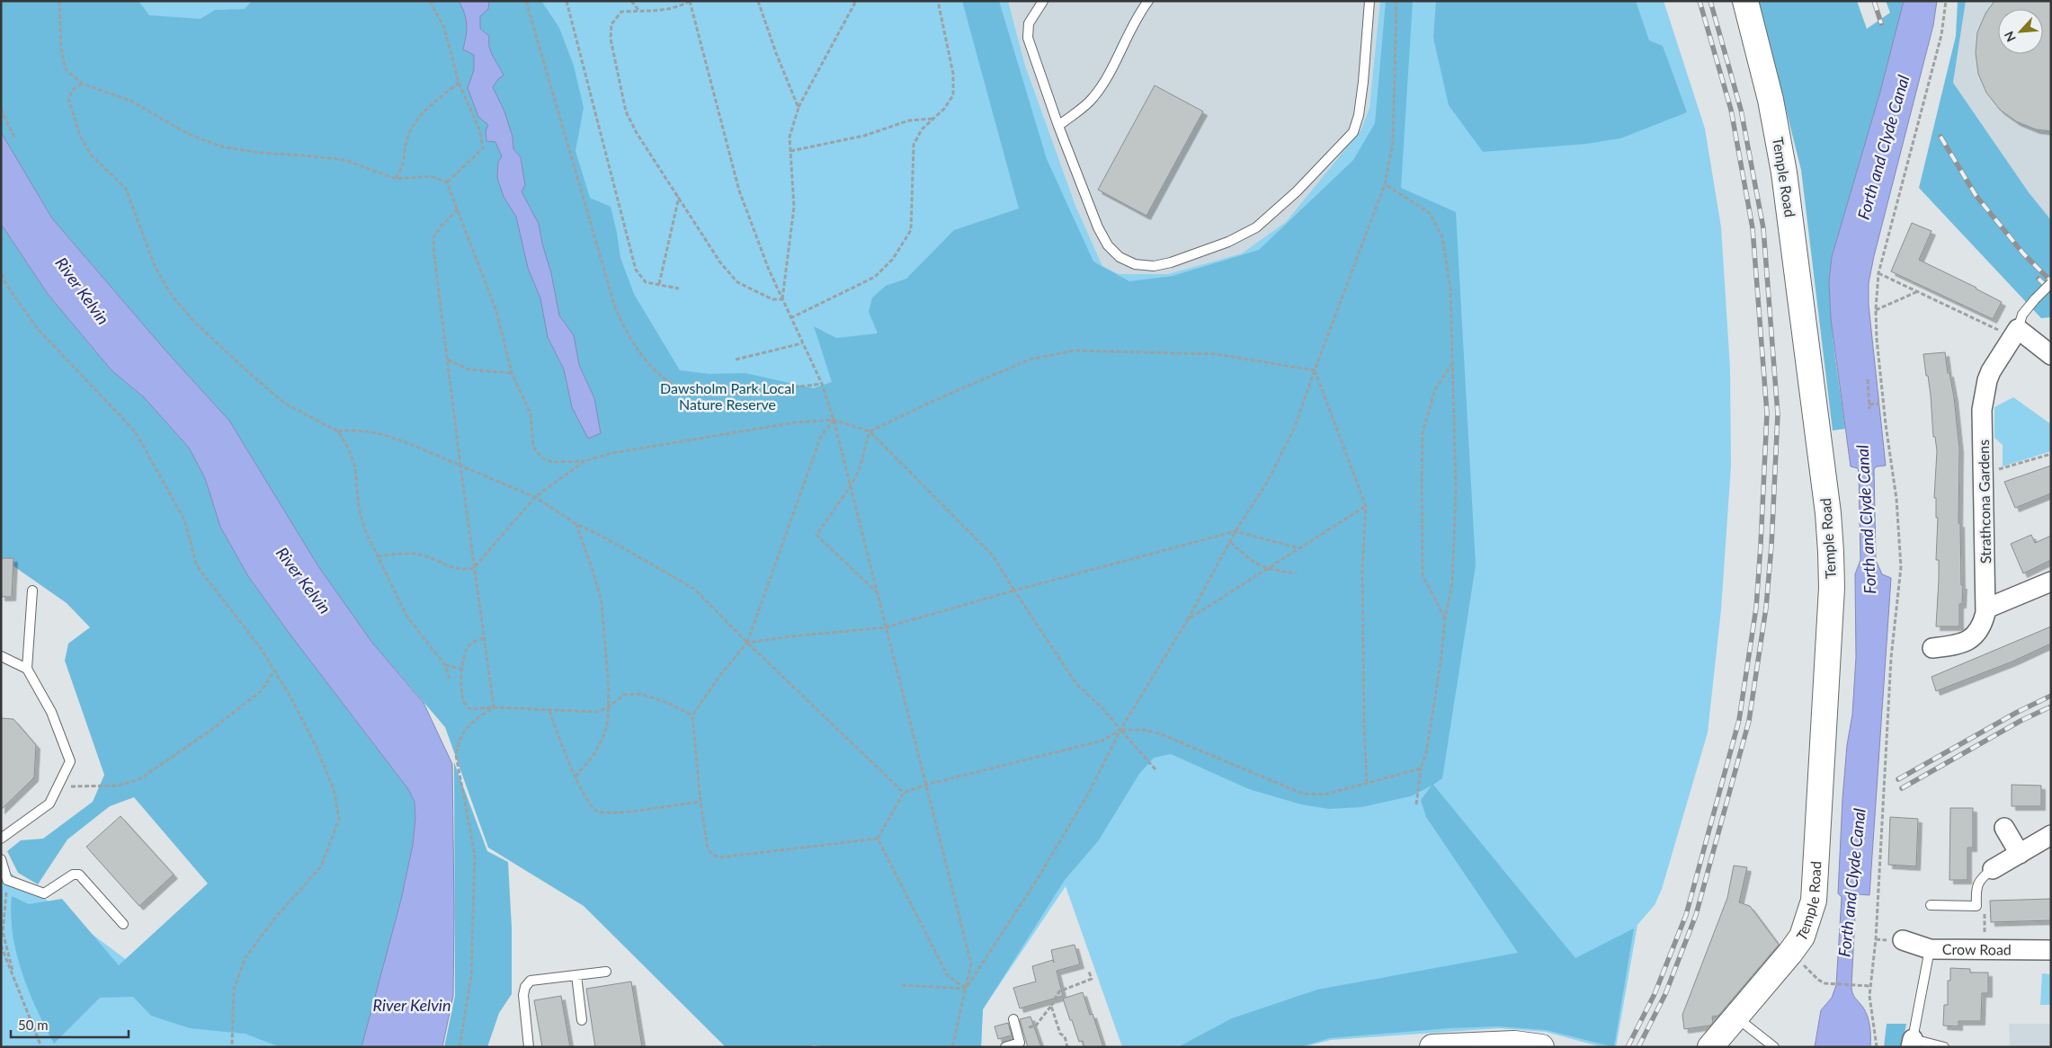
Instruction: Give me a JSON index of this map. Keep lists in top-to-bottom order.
{
  "streets": {
    "street": ["Temple Road", "Strathcona Gardens", "Crow Road"]
  },
  "water": ["Forth and Clyde Canal", "River Kelvin"],
  "parks": ["Dawsholm Park Local Nature Reserve"],
  "scale_bar": "50 m",
  "north": "bottom left"
}
